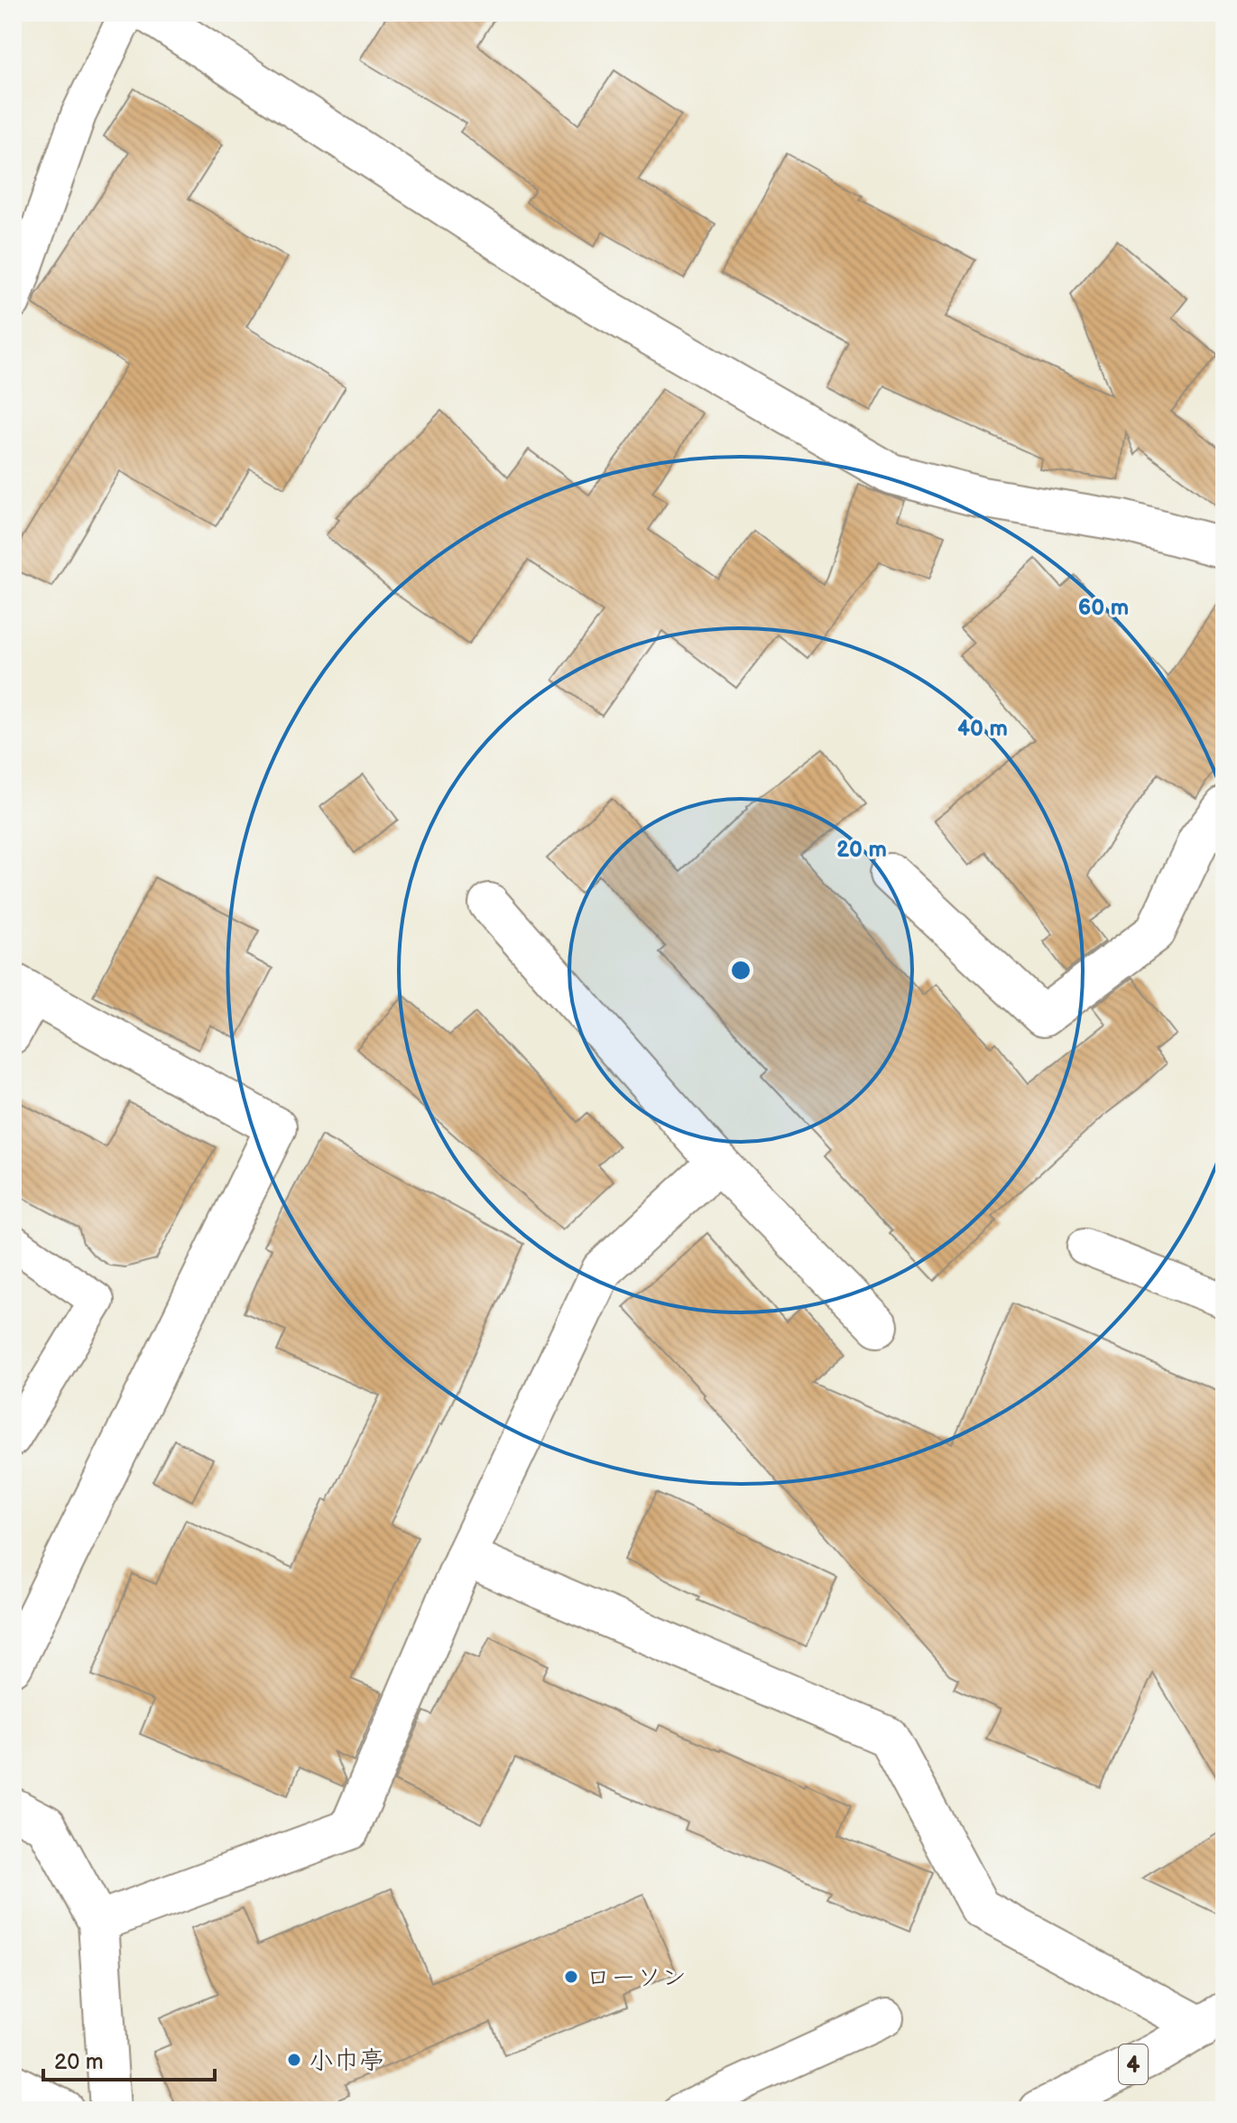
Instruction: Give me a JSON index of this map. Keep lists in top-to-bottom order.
{
  "streets": {
    "main road": ["4"]
  },
  "places": ["ローソン", "小巾亭"],
  "scale_bar": "20 m",
  "rings": ["60 m", "40 m", "20 m"]
}
